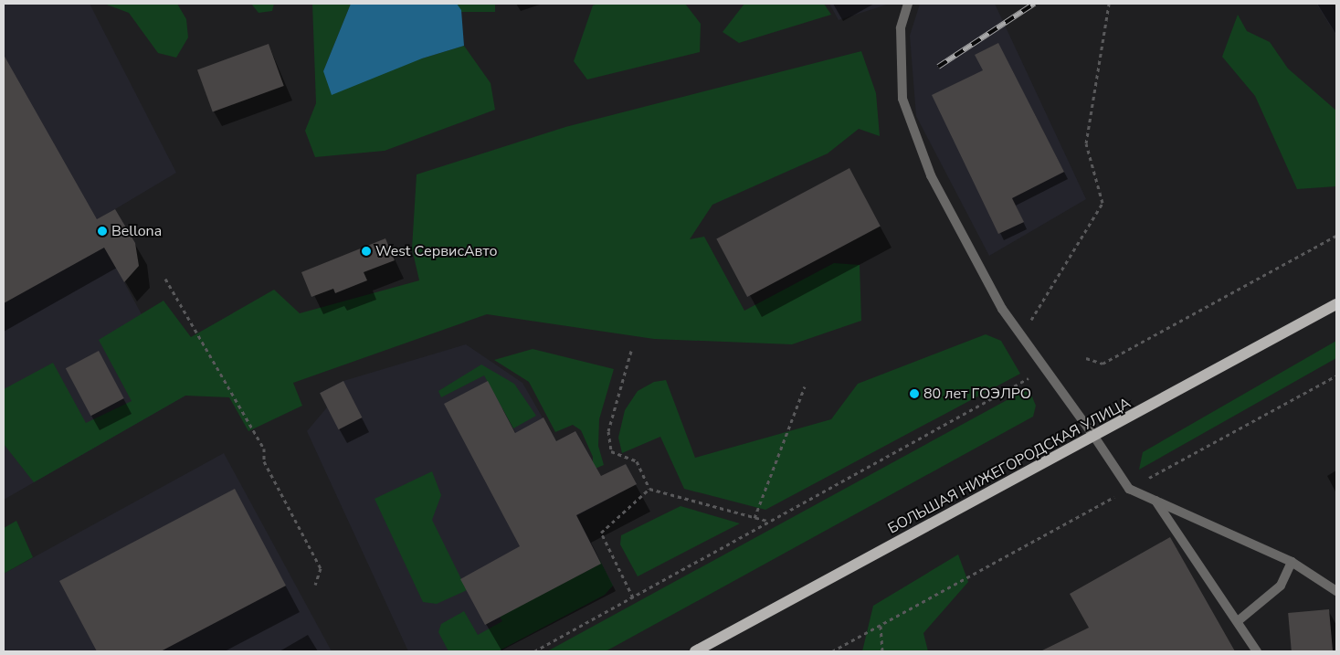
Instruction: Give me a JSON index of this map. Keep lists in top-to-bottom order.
{
  "streets": {
    "main road": ["БОЛЬШАЯ НИЖЕГОРОДСКАЯ УЛИЦА"]
  },
  "places": ["Bellona", "West СервисАвто", "80 лет ГОЭЛРО"]
}
